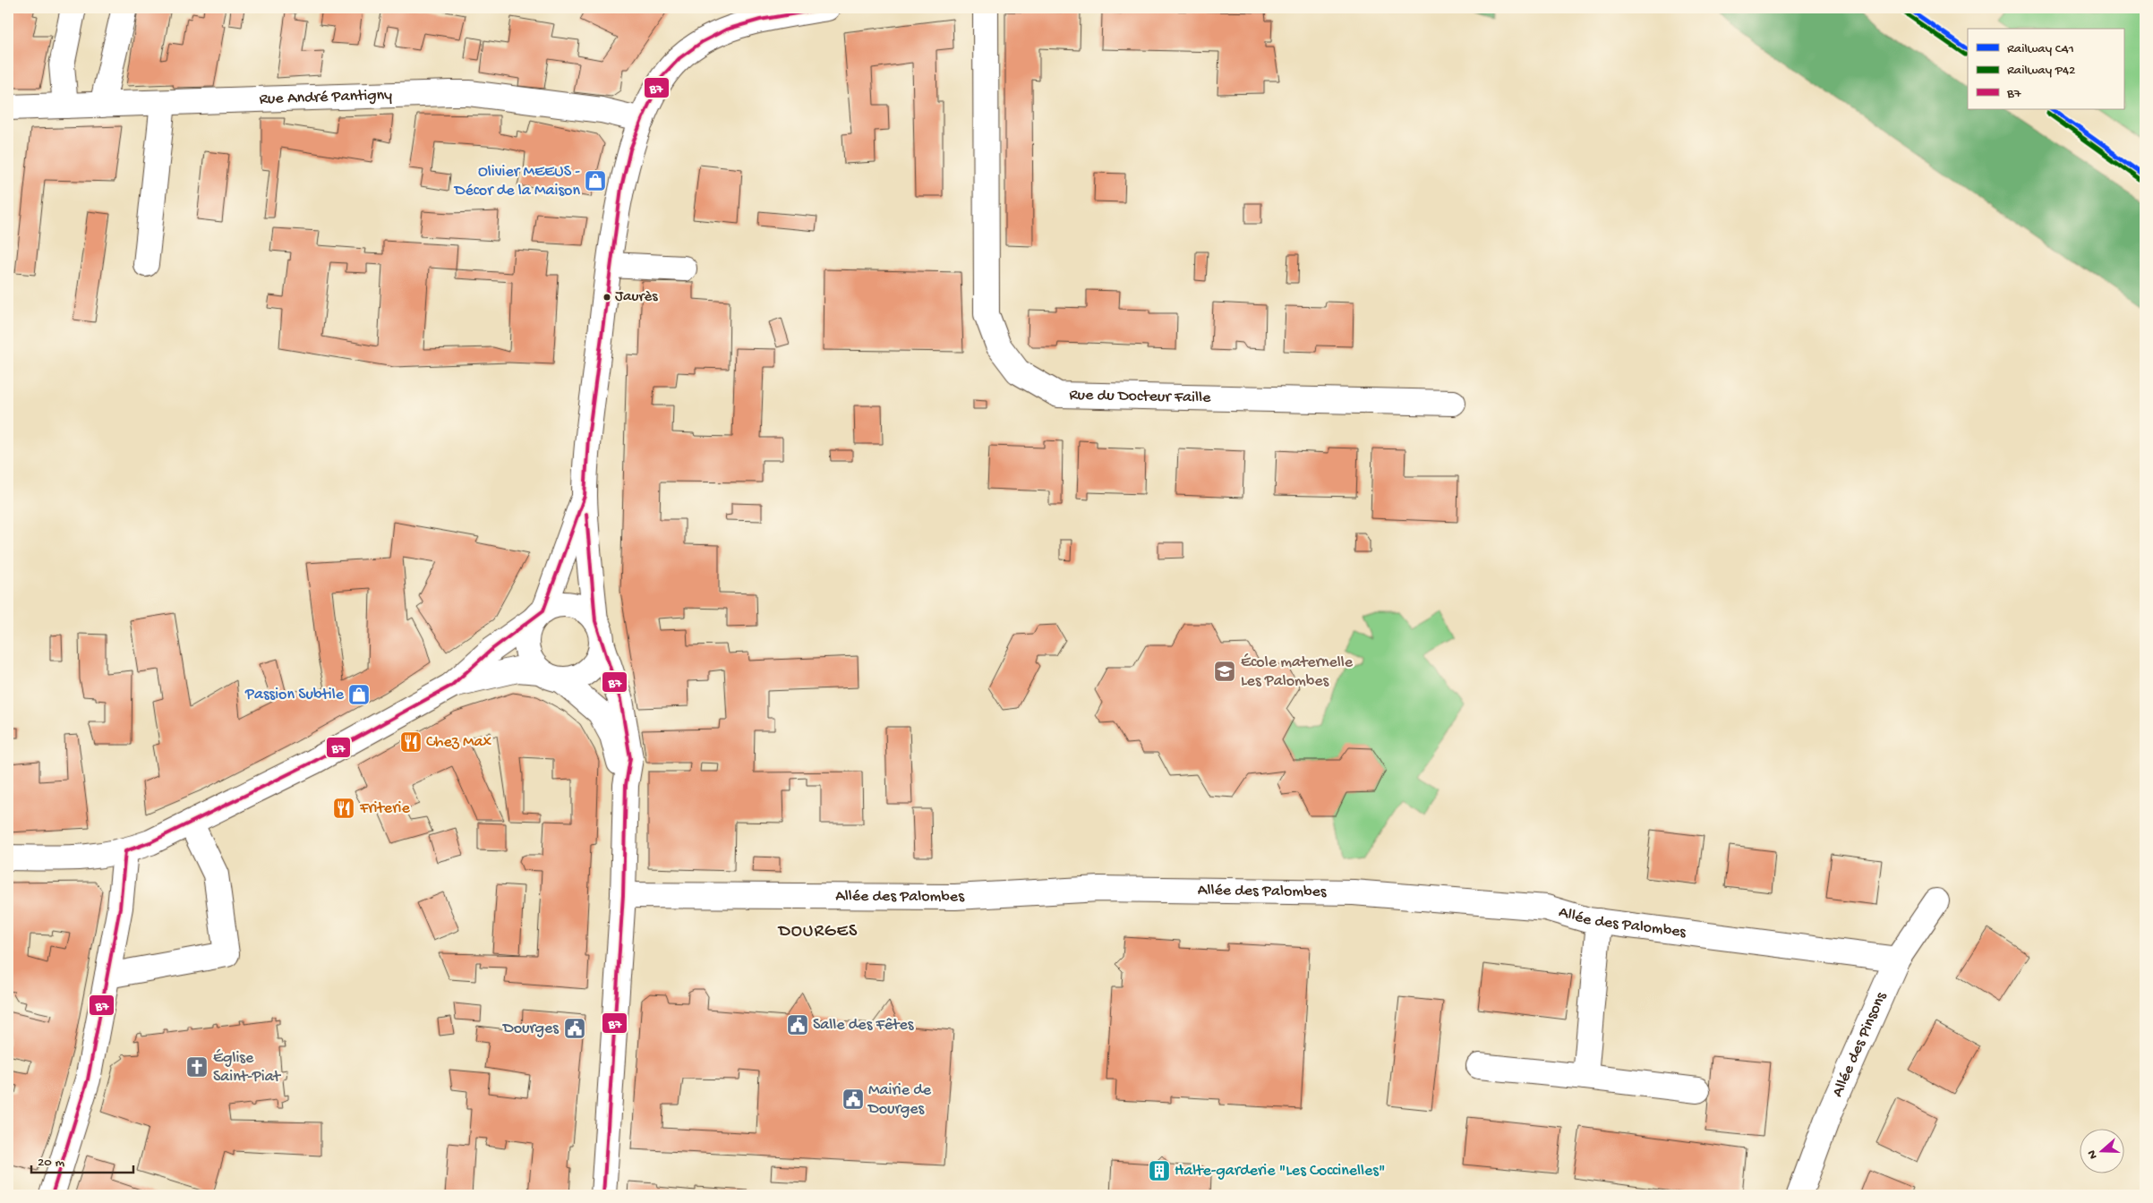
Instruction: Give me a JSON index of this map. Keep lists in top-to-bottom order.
{
  "streets": {
    "street": [
      "Rue André Pantigny",
      "Rue du Docteur Faille",
      "Allée des Palombes",
      "Allée des Pinsons"
    ]
  },
  "crossings": [
    ["Allée des Palombes", "Allée des Pinsons"]
  ],
  "districts": ["DOURGES"],
  "places": {
    "shop": ["Olivier MEEUS - Décor de la Maison", "Passion Subtile"],
    "other": ["Jaurès"],
    "school or university": ["École maternelle Les Palombes"],
    "restaurant": ["Chez Max", "Friterie"],
    "public building": ["Salle des Fêtes", "Dourges", "Mairie de Dourges"],
    "church": ["Église Saint-Piat"],
    "building": ["Halte-garderie \"Les Coccinelles\""]
  },
  "lines": ["rail line C41", "transit line B7", "rail line P42"],
  "legend": ["Railway C41", "Railway P42", "B7"],
  "scale_bar": "20 m",
  "north": "left"
}
